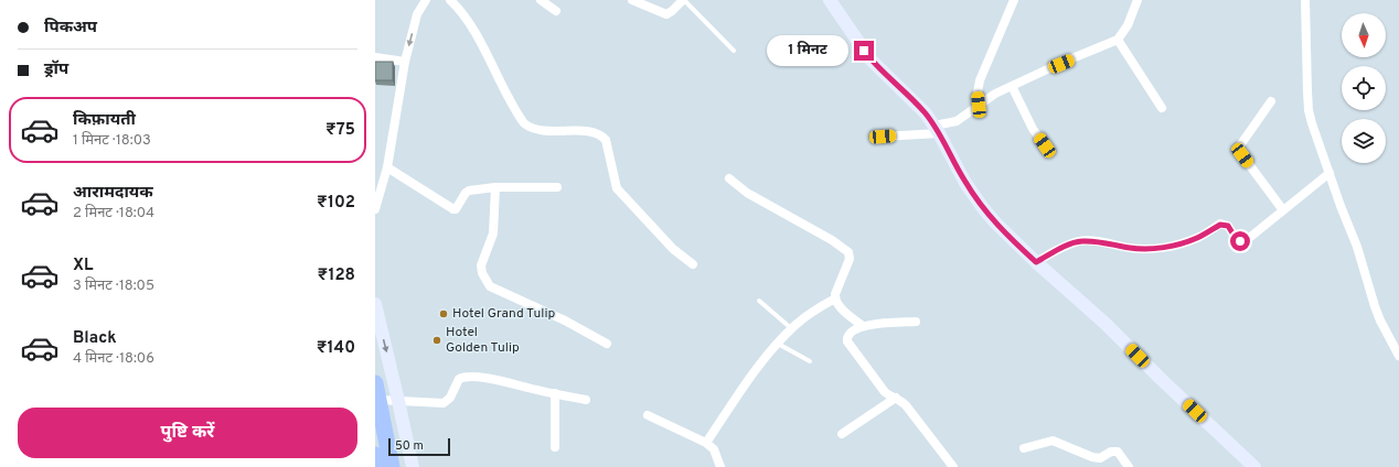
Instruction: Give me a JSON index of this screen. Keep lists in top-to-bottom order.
{
  "places": ["Hotel Grand Tulip", "Hotel Golden Tulip"],
  "scale_bar": "50 m",
  "north": "bottom",
  "page": {
    "banner": ["पिकअप", "ड्रॉप"],
    "bubble": "1 मिनट",
    "list": [
      {
        "name": "किफ़ायती",
        "note": "1 मिनट · 18:03",
        "value": "₹75"
      },
      {
        "name": "आरामदायक",
        "note": "2 मिनट · 18:04",
        "value": "₹102"
      },
      {
        "name": "XL",
        "note": "3 मिनट · 18:05",
        "value": "₹128"
      },
      {
        "name": "Black",
        "note": "4 मिनट · 18:06",
        "value": "₹140"
      }
    ],
    "buttons": "पुष्टि करें",
    "scale": "50 m"
  }
}
